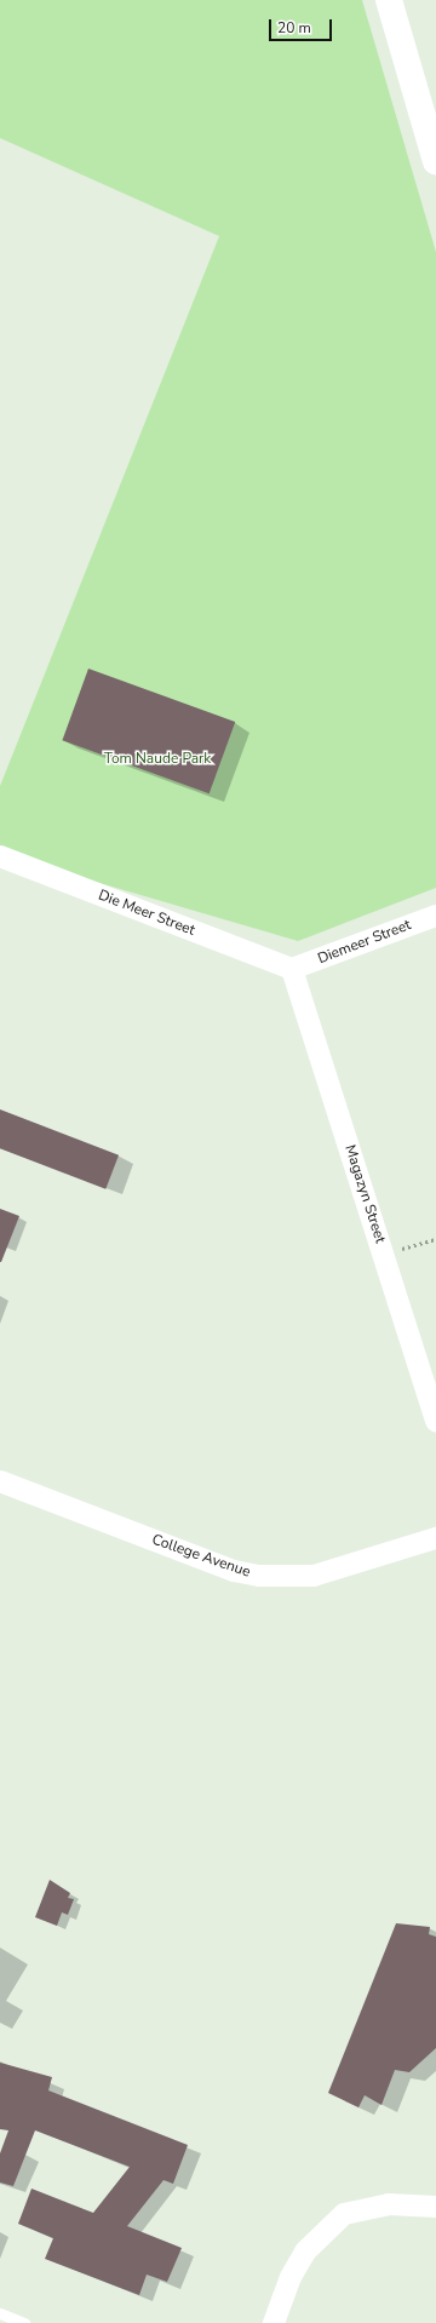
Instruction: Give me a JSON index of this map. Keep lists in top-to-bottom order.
{
  "streets": {
    "street": [
      "Die Meer Street",
      "Diemeer Street",
      "Magazyn Street",
      "College Avenue"
    ]
  },
  "crossings": [
    ["Die Meer Street", "Diemeer Street"],
    ["Die Meer Street", "Magazyn Street"],
    ["Diemeer Street", "Magazyn Street"]
  ],
  "parks": ["Tom Naude Park"],
  "scale_bar": "20 m"
}
